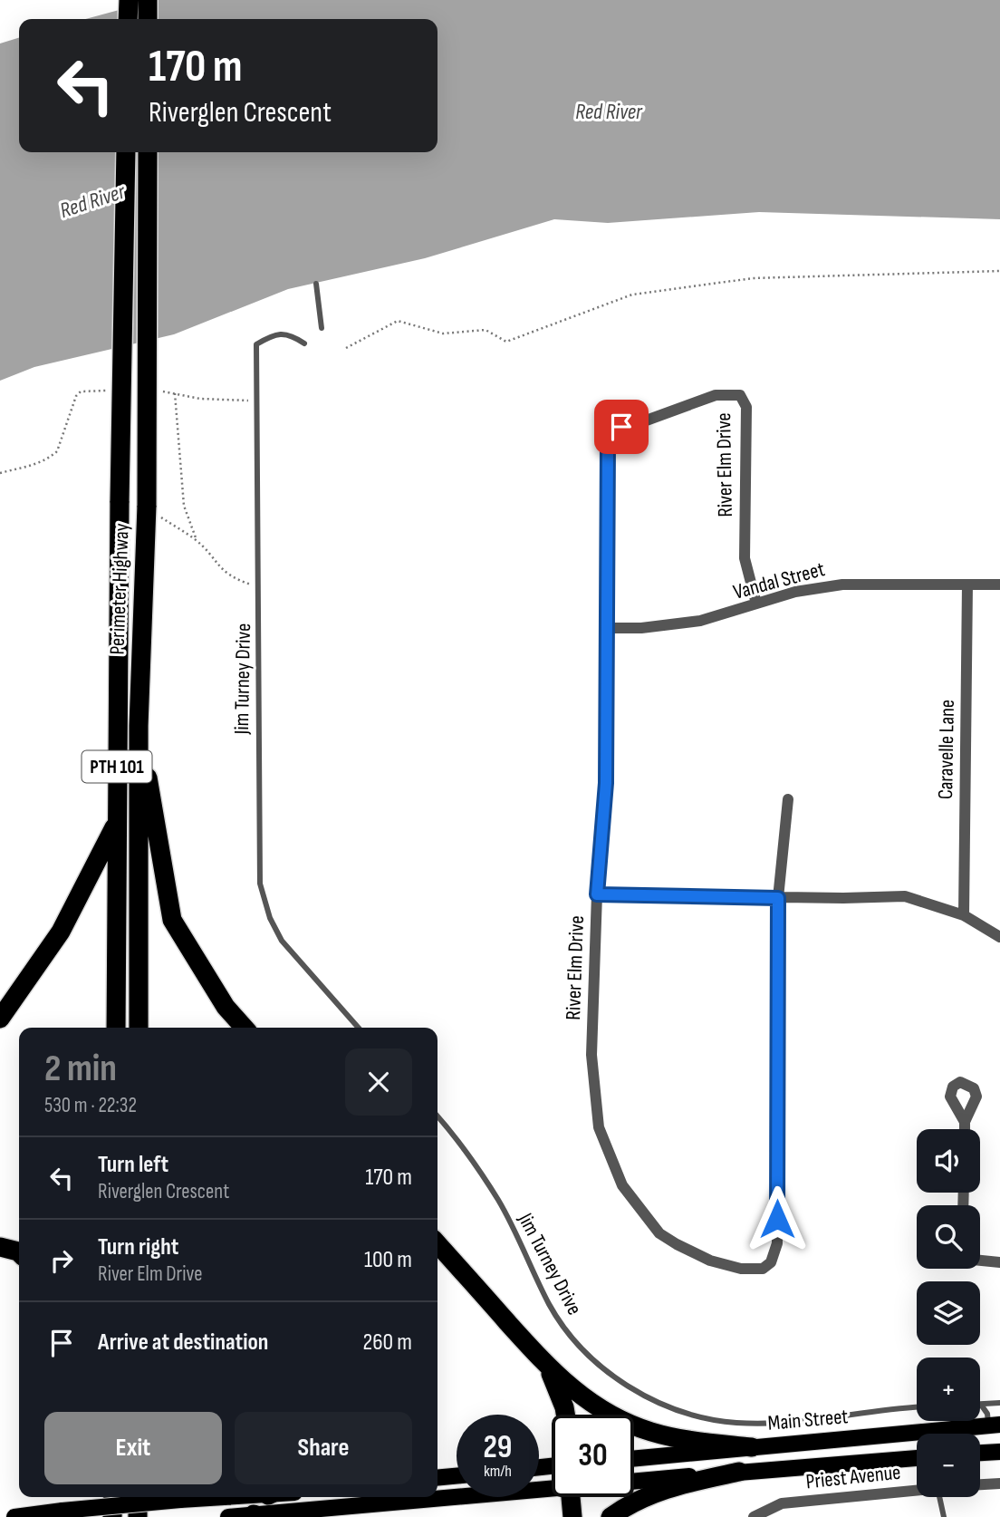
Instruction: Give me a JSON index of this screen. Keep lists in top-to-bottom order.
{
  "streets": {
    "highway": ["Perimeter Highway", "PTH 101"],
    "main road": ["Main Street"],
    "street": [
      "River Elm Drive",
      "Vandal Street",
      "Caravelle Lane",
      "Priest Avenue"
    ],
    "lane": ["Jim Turney Drive"]
  },
  "crossings": [
    ["River Elm Drive", "Vandal Street"],
    ["Vandal Street", "Caravelle Lane"]
  ],
  "water": ["Red River"],
  "page": {
    "turn": ["170 m", "Riverglen Crescent"],
    "heading": ["2 min", "530 m · 22:32"],
    "map_buttons": ["+", "−"],
    "list": [
      {
        "name": "Turn left",
        "note": "Riverglen Crescent",
        "value": "170 m"
      },
      {
        "name": "Turn right",
        "note": "River Elm Drive",
        "value": "100 m"
      },
      {
        "name": "Arrive at destination",
        "value": "260 m"
      }
    ],
    "buttons": ["Exit", "Share"],
    "speed": "29 km/h",
    "limit": "30"
  }
}
